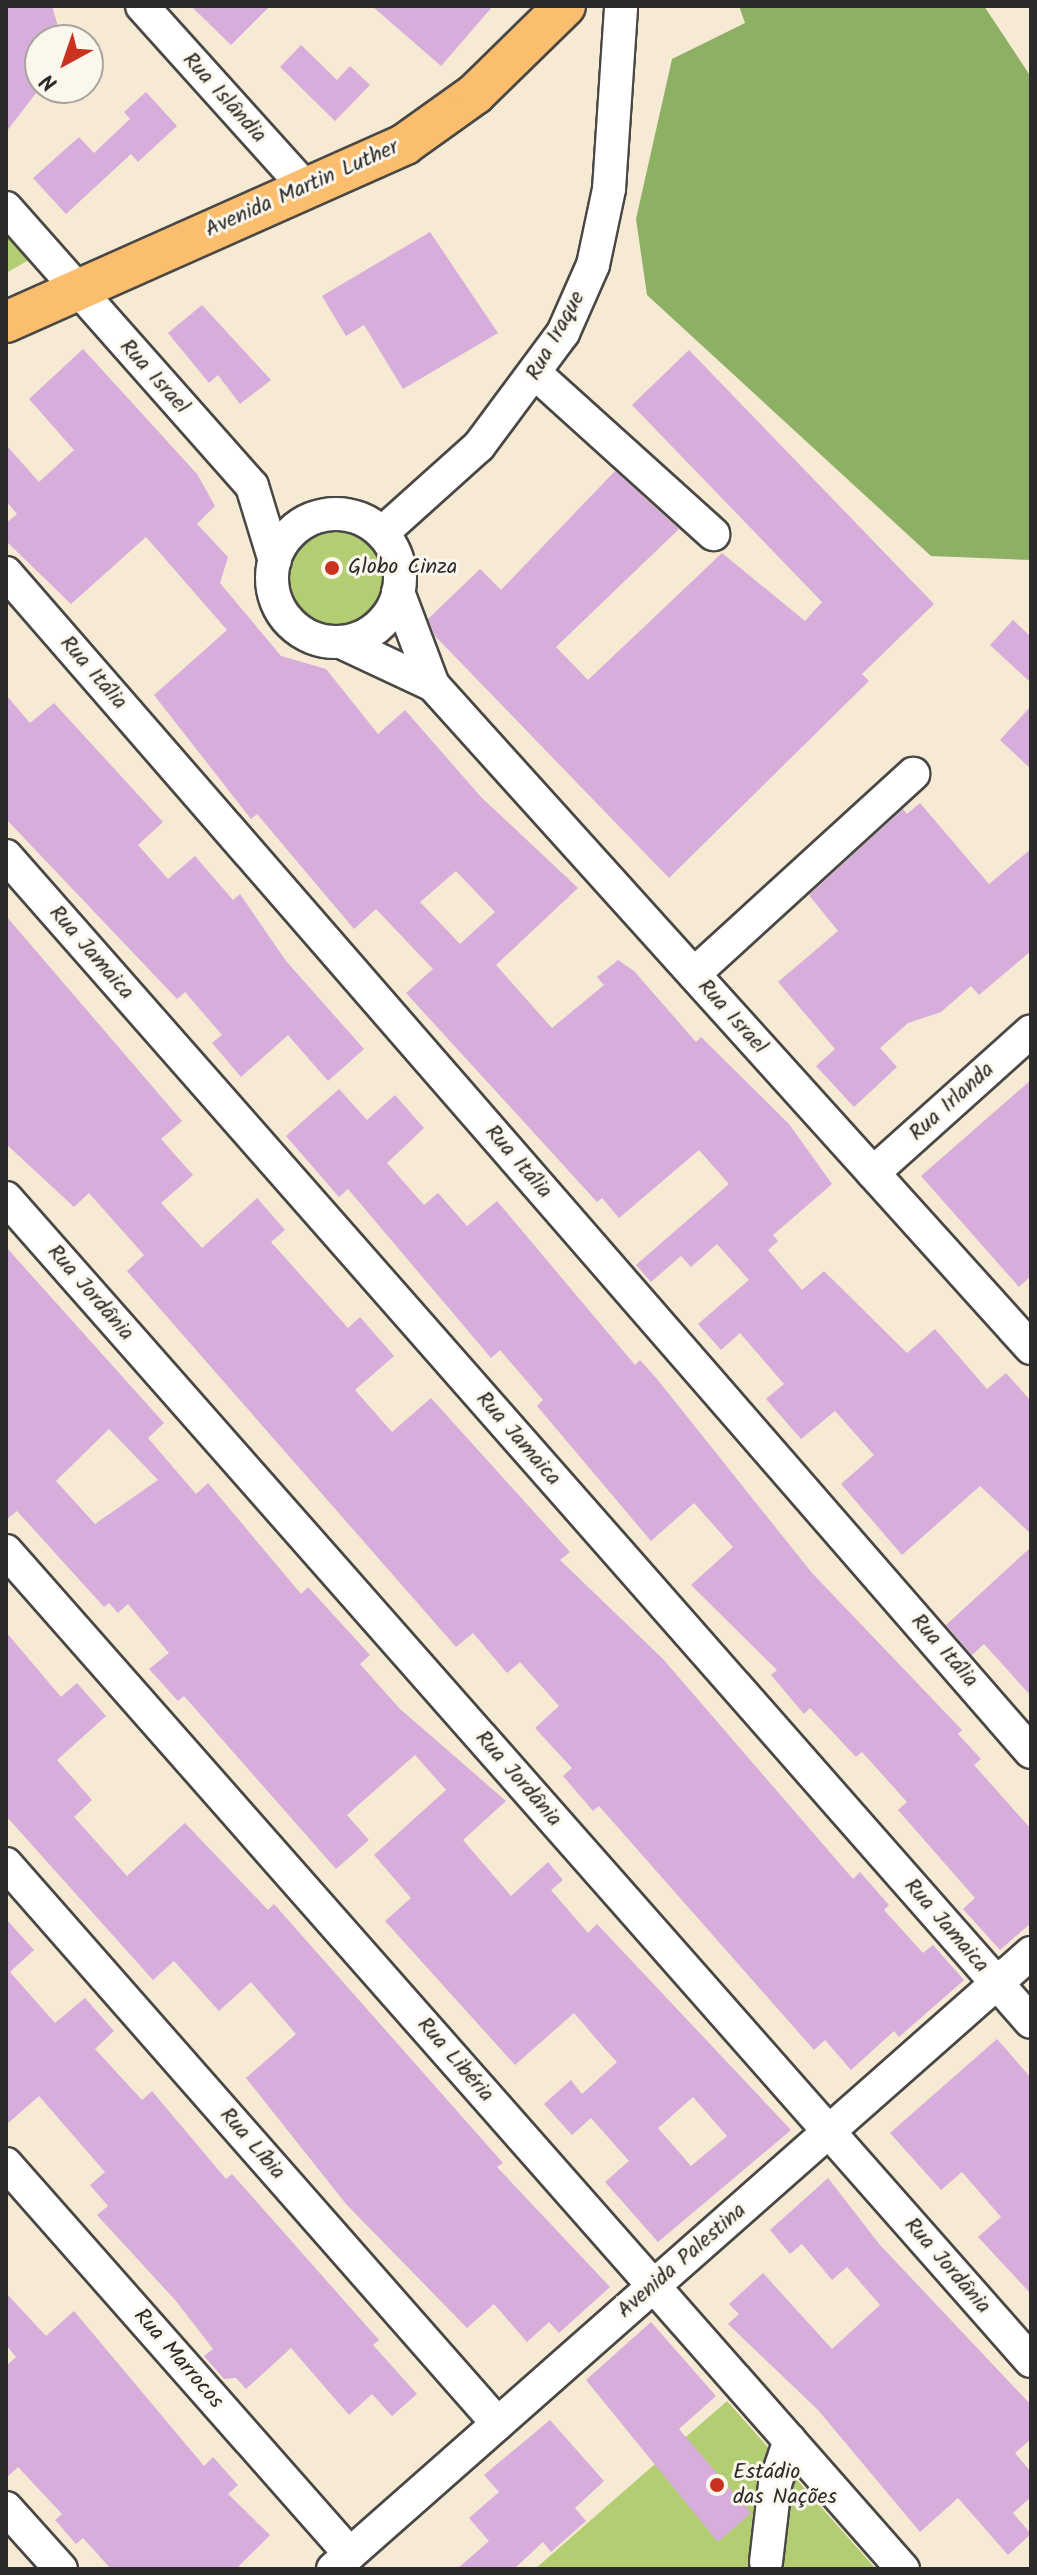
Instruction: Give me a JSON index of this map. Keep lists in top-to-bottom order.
{
  "streets": {
    "main road": ["Avenida Martin Luther"],
    "street": [
      "Rua Islândia",
      "Rua Iraque",
      "Rua Israel",
      "Rua Itália",
      "Rua Jamaica",
      "Rua Irlanda",
      "Rua Jordânia",
      "Rua Libéria",
      "Rua Líbia",
      "Avenida Palestina",
      "Rua Marrocos"
    ]
  },
  "crossings": [
    ["Rua Islândia", "Avenida Martin Luther"],
    ["Avenida Martin Luther", "Rua Israel"],
    ["Rua Iraque", "Rua Israel"],
    ["Rua Israel", "Rua Irlanda"],
    ["Rua Jamaica", "Avenida Palestina"],
    ["Rua Jordânia", "Avenida Palestina"],
    ["Rua Libéria", "Avenida Palestina"],
    ["Rua Líbia", "Avenida Palestina"],
    ["Avenida Palestina", "Rua Marrocos"]
  ],
  "places": ["Globo Cinza", "Estádio das Nações"],
  "north": "bottom left"
}
